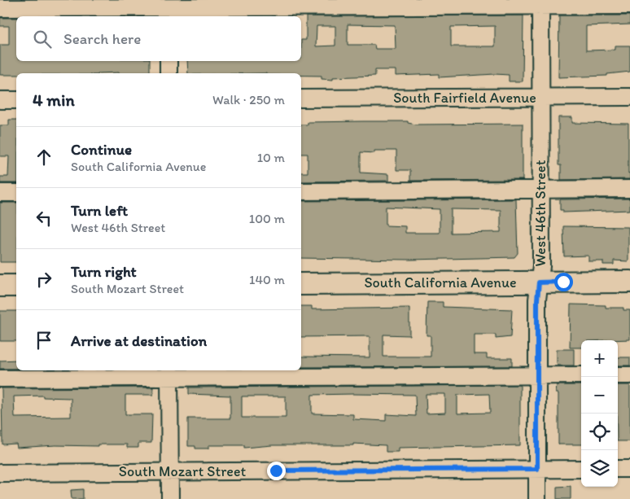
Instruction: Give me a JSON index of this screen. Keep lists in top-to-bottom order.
{
  "streets": {
    "main road": ["South California Avenue"],
    "street": ["South Fairfield Avenue", "West 46th Street", "South Mozart Street"]
  },
  "crossings": [
    ["South Fairfield Avenue", "West 46th Street"],
    ["West 46th Street", "South California Avenue"],
    ["West 46th Street", "South Mozart Street"]
  ],
  "page": {
    "search": "Search here",
    "heading": ["4 min", "Walk · 250 m"],
    "list": [
      ["Continue", "South California Avenue", "10 m"],
      ["Turn left", "West 46th Street", "100 m"],
      ["Turn right", "South Mozart Street", "140 m"],
      "Arrive at destination"
    ],
    "map_buttons": ["+", "−"]
  }
}
